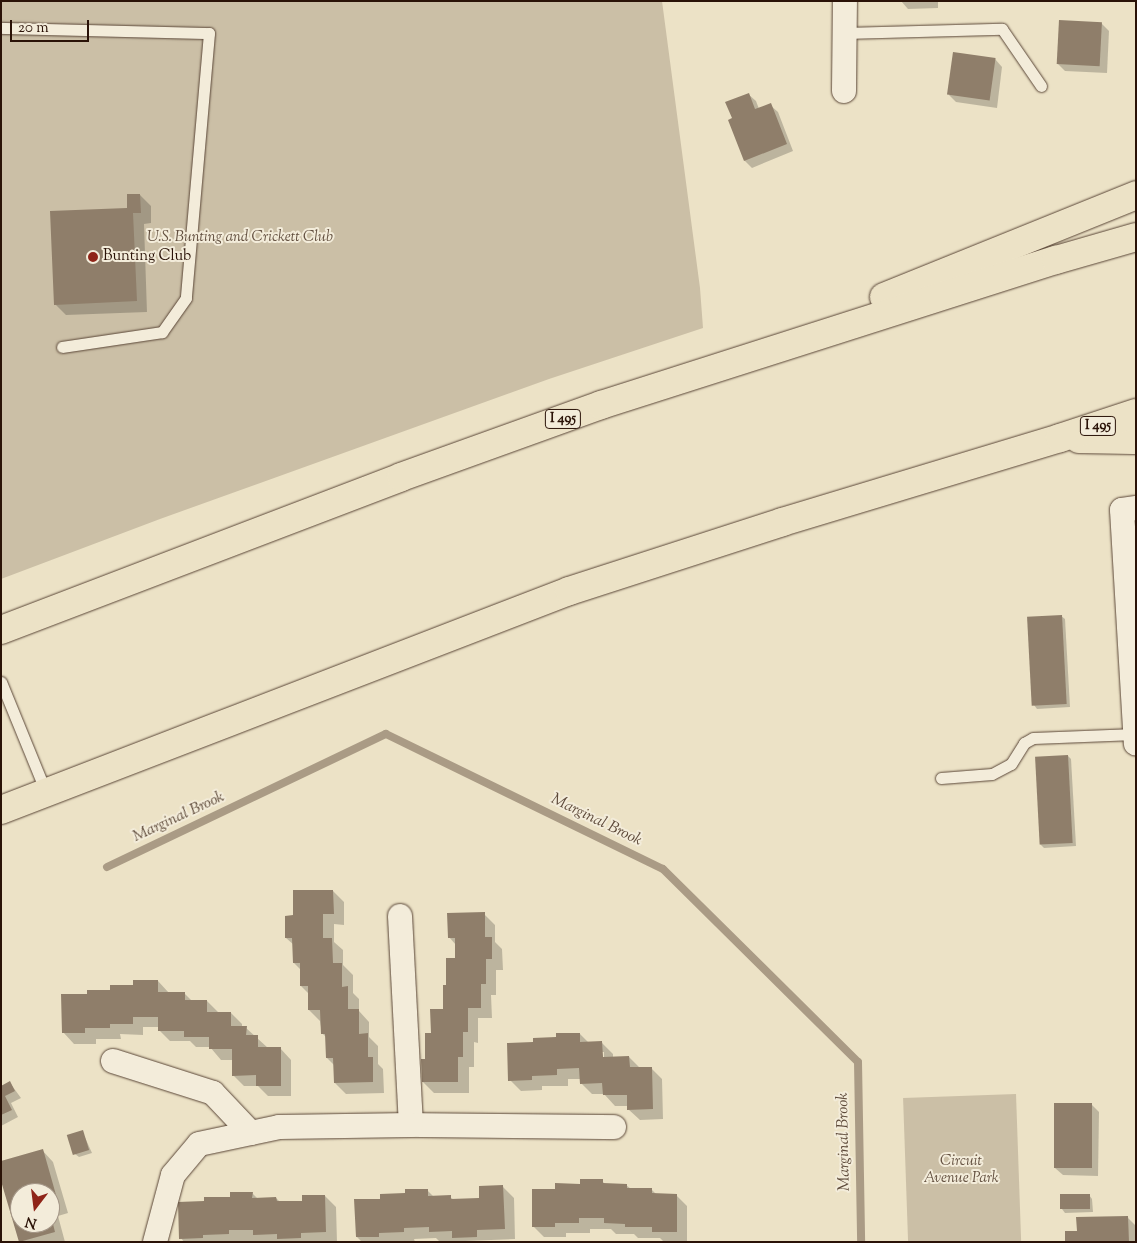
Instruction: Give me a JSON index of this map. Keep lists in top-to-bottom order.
{
  "streets": {
    "highway": ["I 495"]
  },
  "water": ["Marginal Brook"],
  "parks": ["U.S. Bunting and Crickett Club", "Circuit Avenue Park"],
  "places": ["Bunting Club"],
  "scale_bar": "20 m",
  "north": "bottom"
}
